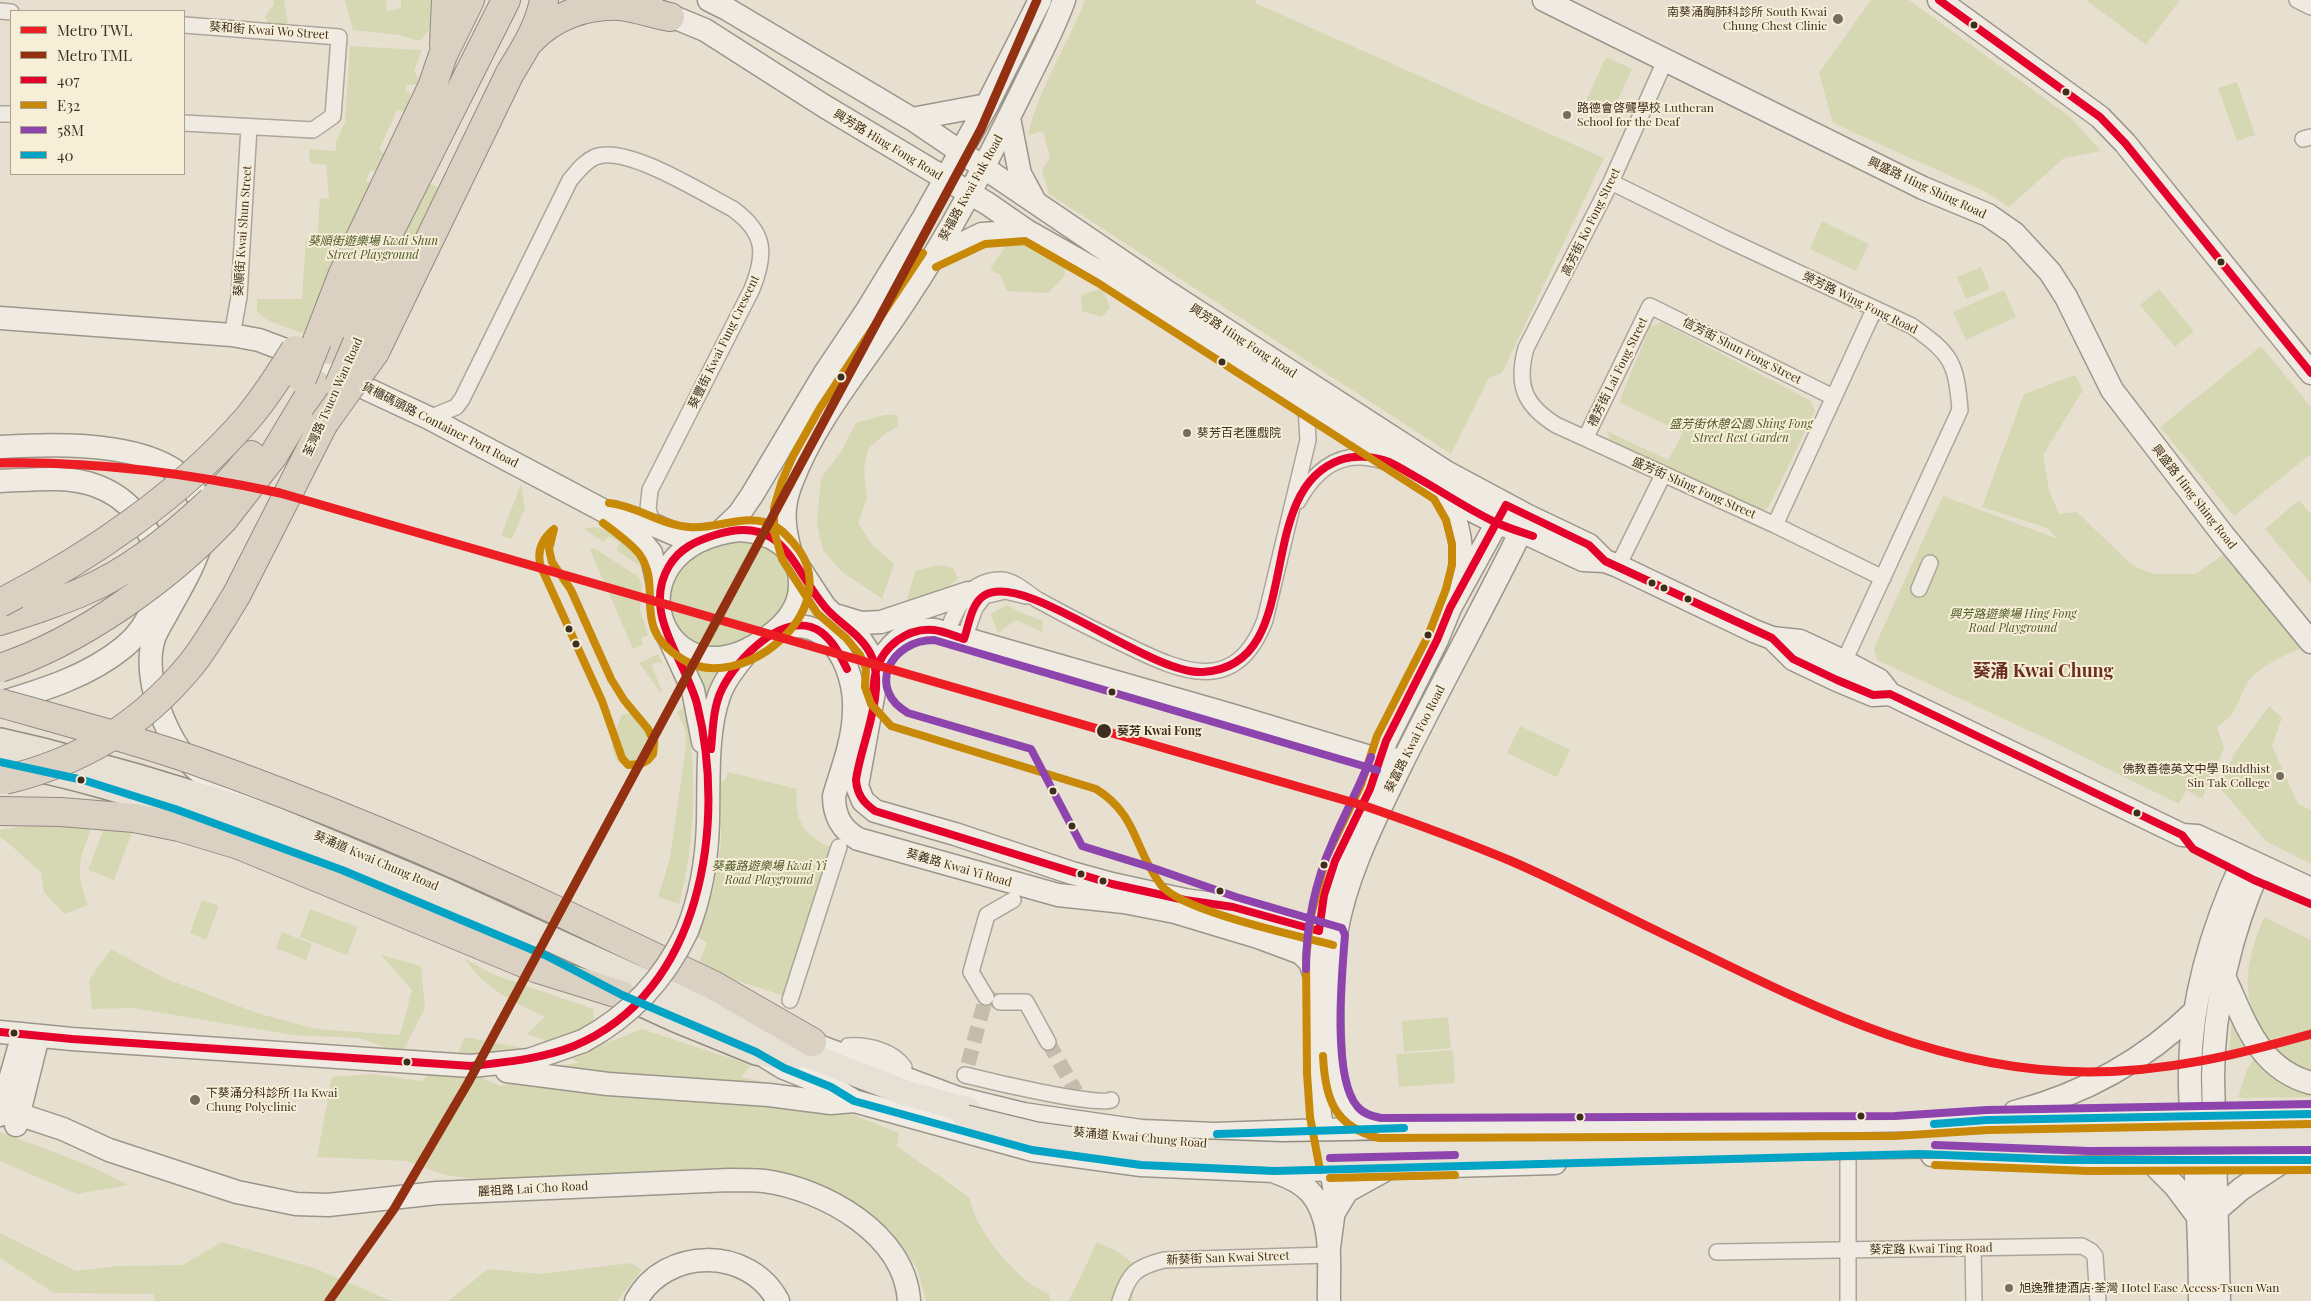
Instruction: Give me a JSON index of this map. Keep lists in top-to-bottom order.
{
  "streets": {
    "highway": ["荃灣路 Tsuen Wan Road"],
    "main road": [
      "興芳路 Hing Fong Road",
      "葵福路 Kwai Fuk Road",
      "興盛路 Hing Shing Road",
      "貨櫃碼頭路 Container Port Road",
      "葵富路 Kwai Foo Road",
      "葵涌道 Kwai Chung Road",
      "葵義路 Kwai Yi Road",
      "麗祖路 Lai Cho Road"
    ],
    "street": [
      "葵和街 Kwai Wo Street",
      "高芳街 Ko Fong Street",
      "葵順街 Kwai Shun Street",
      "榮芳路 Wing Fong Road",
      "葵豐街 Kwai Fung Crescent",
      "信芳街 Shun Fong Street",
      "禮芳街 Lai Fong Street",
      "盛芳街 Shing Fong Street",
      "葵定路 Kwai Ting Road",
      "新葵街 San Kwai Street"
    ]
  },
  "crossings": [
    ["葵和街 Kwai Wo Street", "葵順街 Kwai Shun Street"],
    ["興芳路 Hing Fong Road", "葵福路 Kwai Fuk Road"],
    ["興芳路 Hing Fong Road", "榮芳路 Wing Fong Road"],
    ["興芳路 Hing Fong Road", "葵富路 Kwai Foo Road"],
    ["葵福路 Kwai Fuk Road", "貨櫃碼頭路 Container Port Road"],
    ["葵福路 Kwai Fuk Road", "葵義路 Kwai Yi Road"],
    ["興盛路 Hing Shing Road", "高芳街 Ko Fong Street"],
    ["高芳街 Ko Fong Street", "榮芳路 Wing Fong Road"],
    ["高芳街 Ko Fong Street", "盛芳街 Shing Fong Street"],
    ["葵順街 Kwai Shun Street", "貨櫃碼頭路 Container Port Road"],
    ["榮芳路 Wing Fong Road", "盛芳街 Shing Fong Street"],
    ["葵豐街 Kwai Fung Crescent", "貨櫃碼頭路 Container Port Road"],
    ["信芳街 Shun Fong Street", "禮芳街 Lai Fong Street"],
    ["禮芳街 Lai Fong Street", "盛芳街 Shing Fong Street"],
    ["貨櫃碼頭路 Container Port Road", "葵義路 Kwai Yi Road"],
    ["葵富路 Kwai Foo Road", "葵涌道 Kwai Chung Road"],
    ["葵富路 Kwai Foo Road", "葵義路 Kwai Yi Road"],
    ["葵富路 Kwai Foo Road", "新葵街 San Kwai Street"]
  ],
  "districts": ["葵涌 Kwai Chung"],
  "parks": [
    "葵順街遊樂場 Kwai Shun Street Playground",
    "盛芳街休憩公園 Shing Fong Street Rest Garden",
    "興芳路遊樂場 Hing Fong Road Playground",
    "葵義路遊樂場 Kwai Yi Road Playground"
  ],
  "places": [
    "南葵涌胸肺科診所 South Kwai Chung Chest Clinic",
    "路德會啓聾學校 Lutheran School for the Deaf",
    "葵芳百老匯戲院",
    "葵芳 Kwai Fong",
    "佛教善德英文中學 Buddhist Sin Tak College",
    "下葵涌分科診所 Ha Kwai Chung Polyclinic",
    "旭逸雅捷酒店·荃灣 Hotel Ease Access·Tsuen Wan"
  ],
  "lines": [
    "metro line TML",
    "transit line 407",
    "transit line E32",
    "metro line TWL",
    "transit line 58M",
    "transit line 40"
  ],
  "legend": [
    "Metro TWL",
    "Metro TML",
    "407",
    "E32",
    "58M",
    "40"
  ]
}
